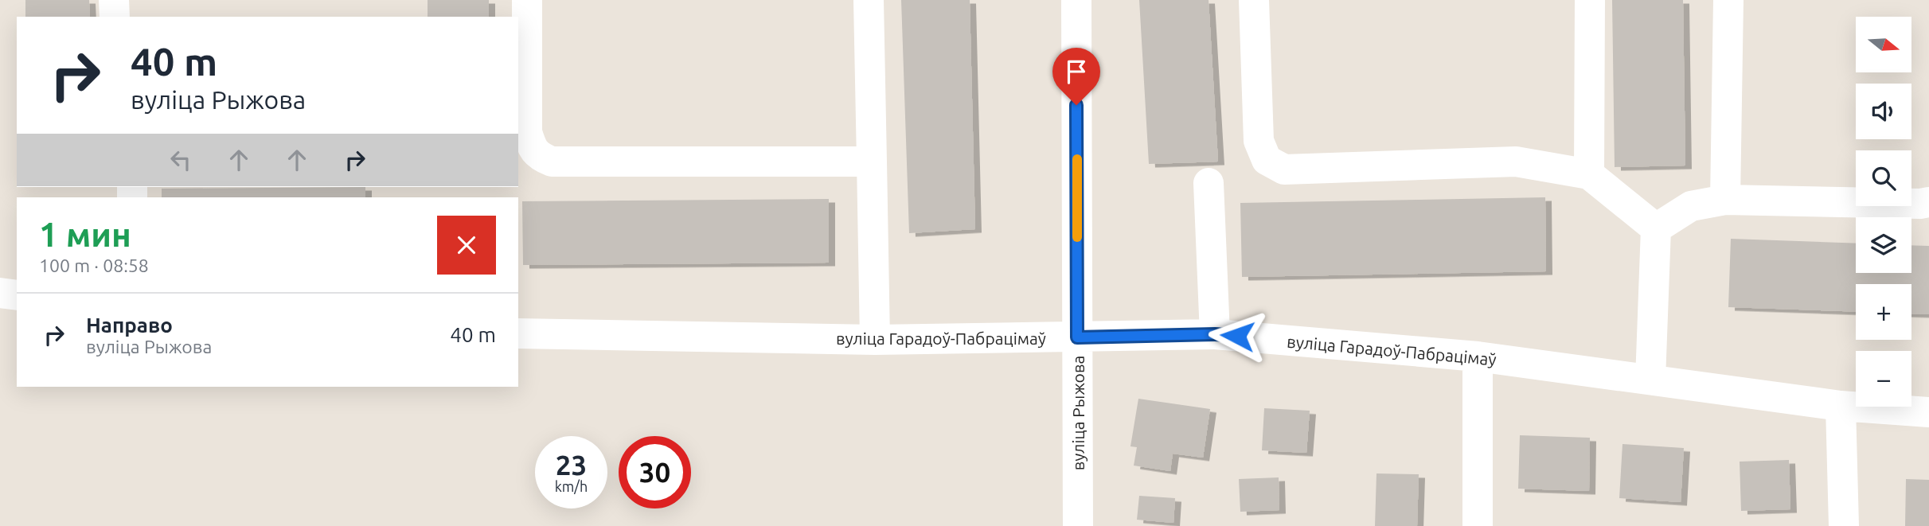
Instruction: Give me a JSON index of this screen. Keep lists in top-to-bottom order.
{
  "streets": {
    "street": ["вуліца Гарадоў-Пабрацімаў", "вуліца Рыжова"]
  },
  "crossings": [
    ["вуліца Гарадоў-Пабрацімаў", "вуліца Рыжова"]
  ],
  "north": "right",
  "page": {
    "map_buttons": ["+", "−"],
    "turn": ["40 m", "вуліца Рыжова"],
    "heading": ["1 мин", "100 m · 08:58"],
    "list": [
      {
        "name": "Направо",
        "note": "вуліца Рыжова",
        "value": "40 m"
      }
    ],
    "speed": "23 km/h",
    "limit": "30"
  }
}
